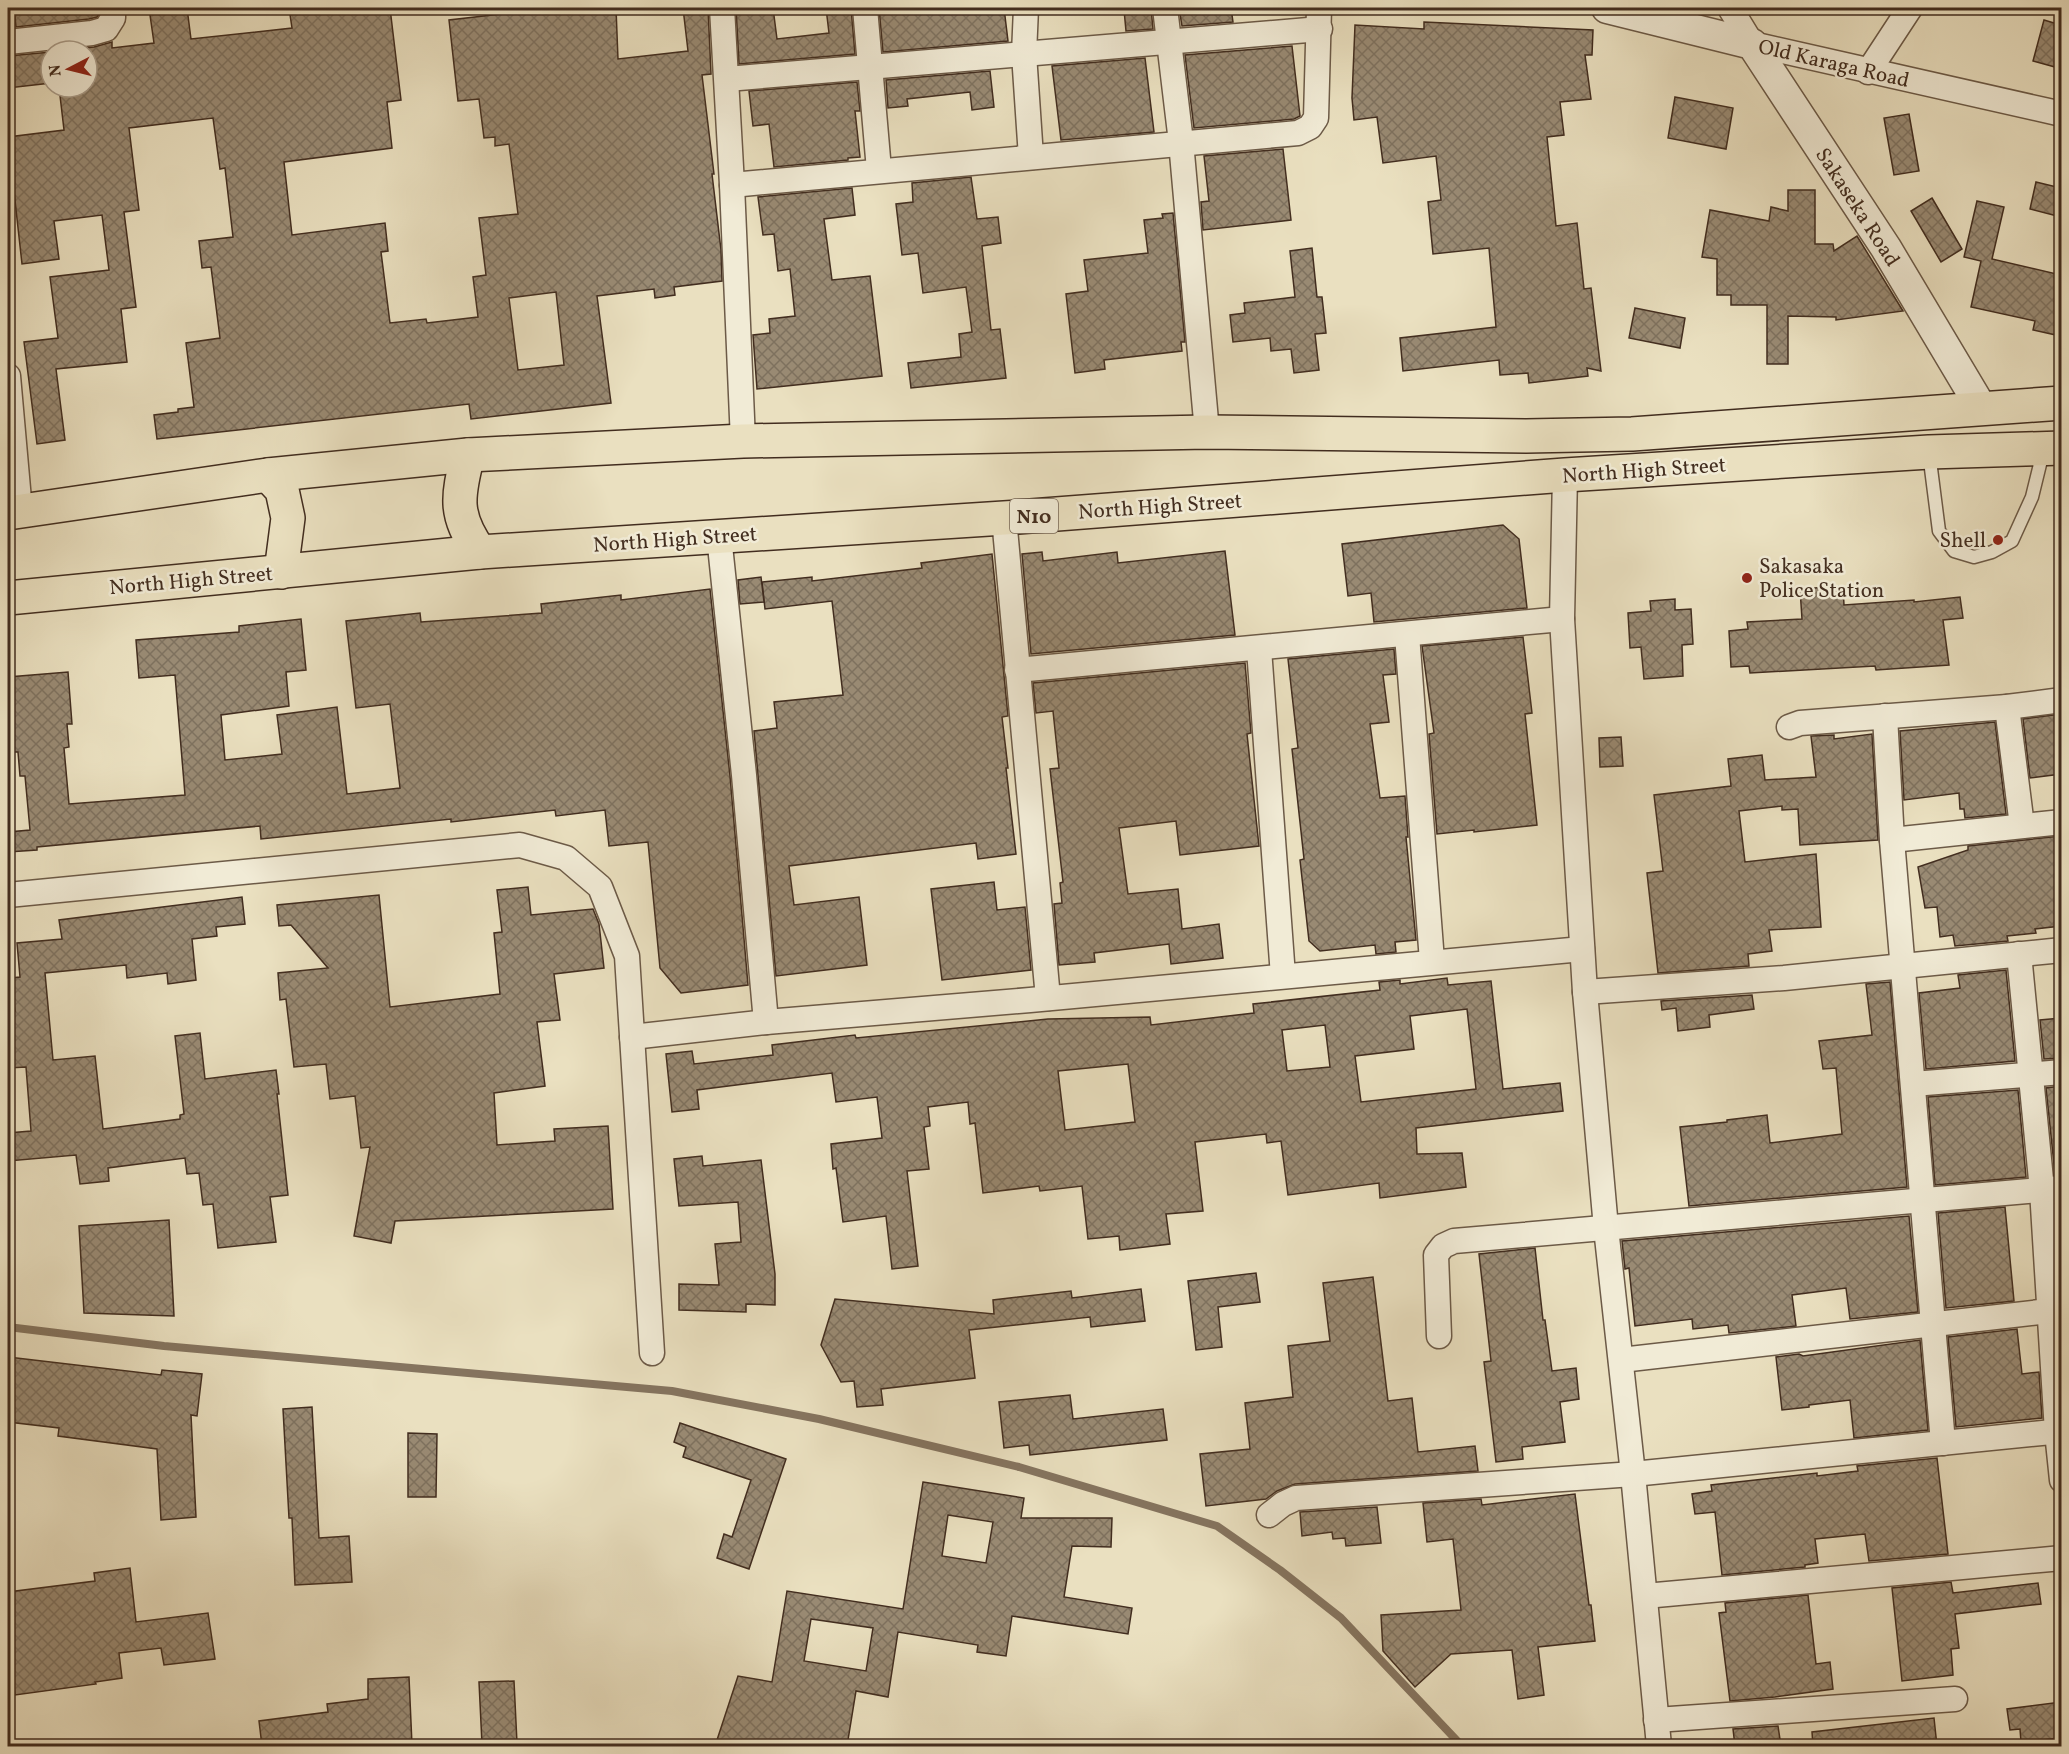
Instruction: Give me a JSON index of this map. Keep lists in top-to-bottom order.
{
  "streets": {
    "highway": ["North High Street", "N10"],
    "street": ["Old Karaga Road", "Sakaseka Road"]
  },
  "crossings": [
    ["Old Karaga Road", "Sakaseka Road"],
    ["Sakaseka Road", "North High Street"]
  ],
  "places": ["Shell", "Sakasaka Police Station"],
  "north": "left"
}
